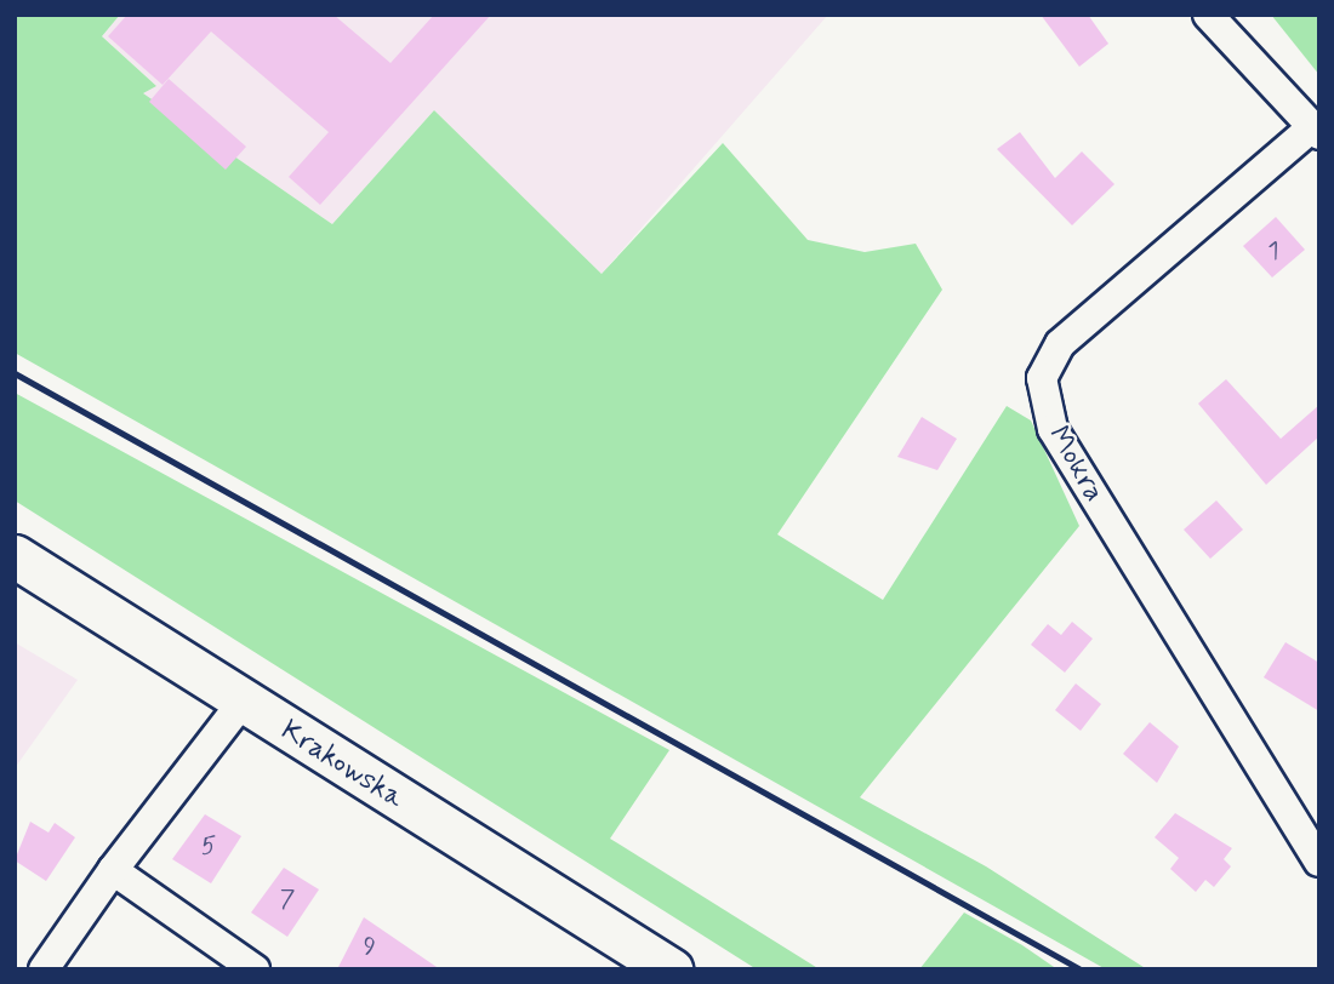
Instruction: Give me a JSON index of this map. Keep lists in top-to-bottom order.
{
  "streets": {
    "main road": ["Krakowska"],
    "street": ["Mokra"]
  },
  "house_numbers": [
    "1",
    "5",
    "7",
    "9"
  ]
}
